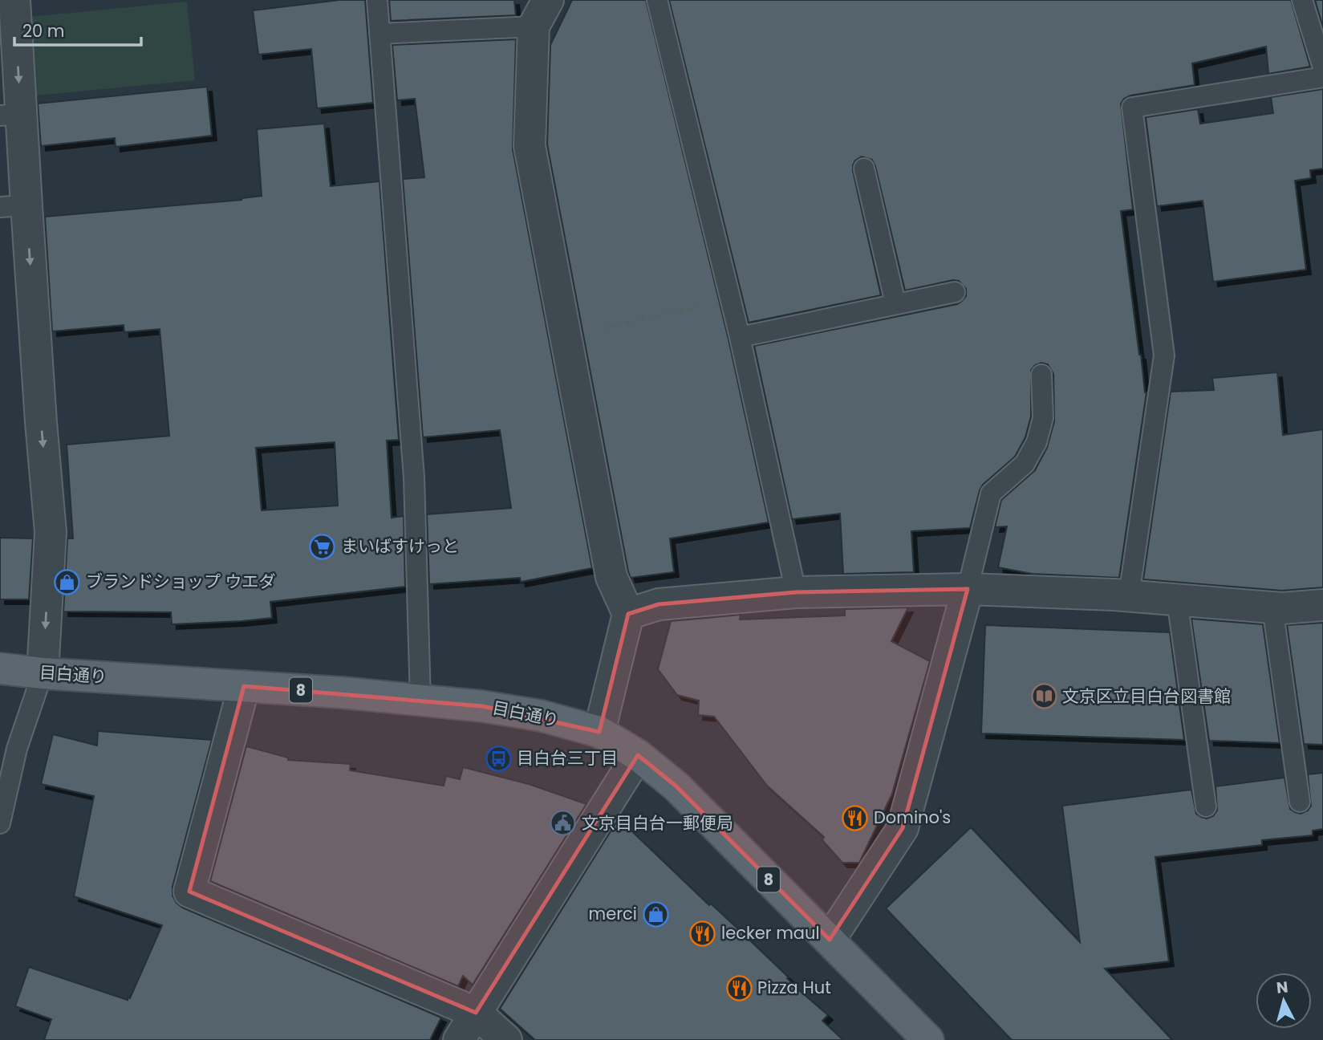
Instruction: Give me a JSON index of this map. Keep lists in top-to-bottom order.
{
  "streets": {
    "main road": ["目白通り", "8"]
  },
  "places": {
    "supermarket": ["まいばすけっと"],
    "shop": ["ブランドショップ ウエダ", "merci"],
    "library": ["文京区立目白台図書館"],
    "bus stop": ["目白台三丁目"],
    "restaurant": ["Domino's", "lecker maul", "Pizza Hut"],
    "public building": ["文京目白台一郵便局"]
  },
  "scale_bar": "20 m",
  "north": "top"
}
